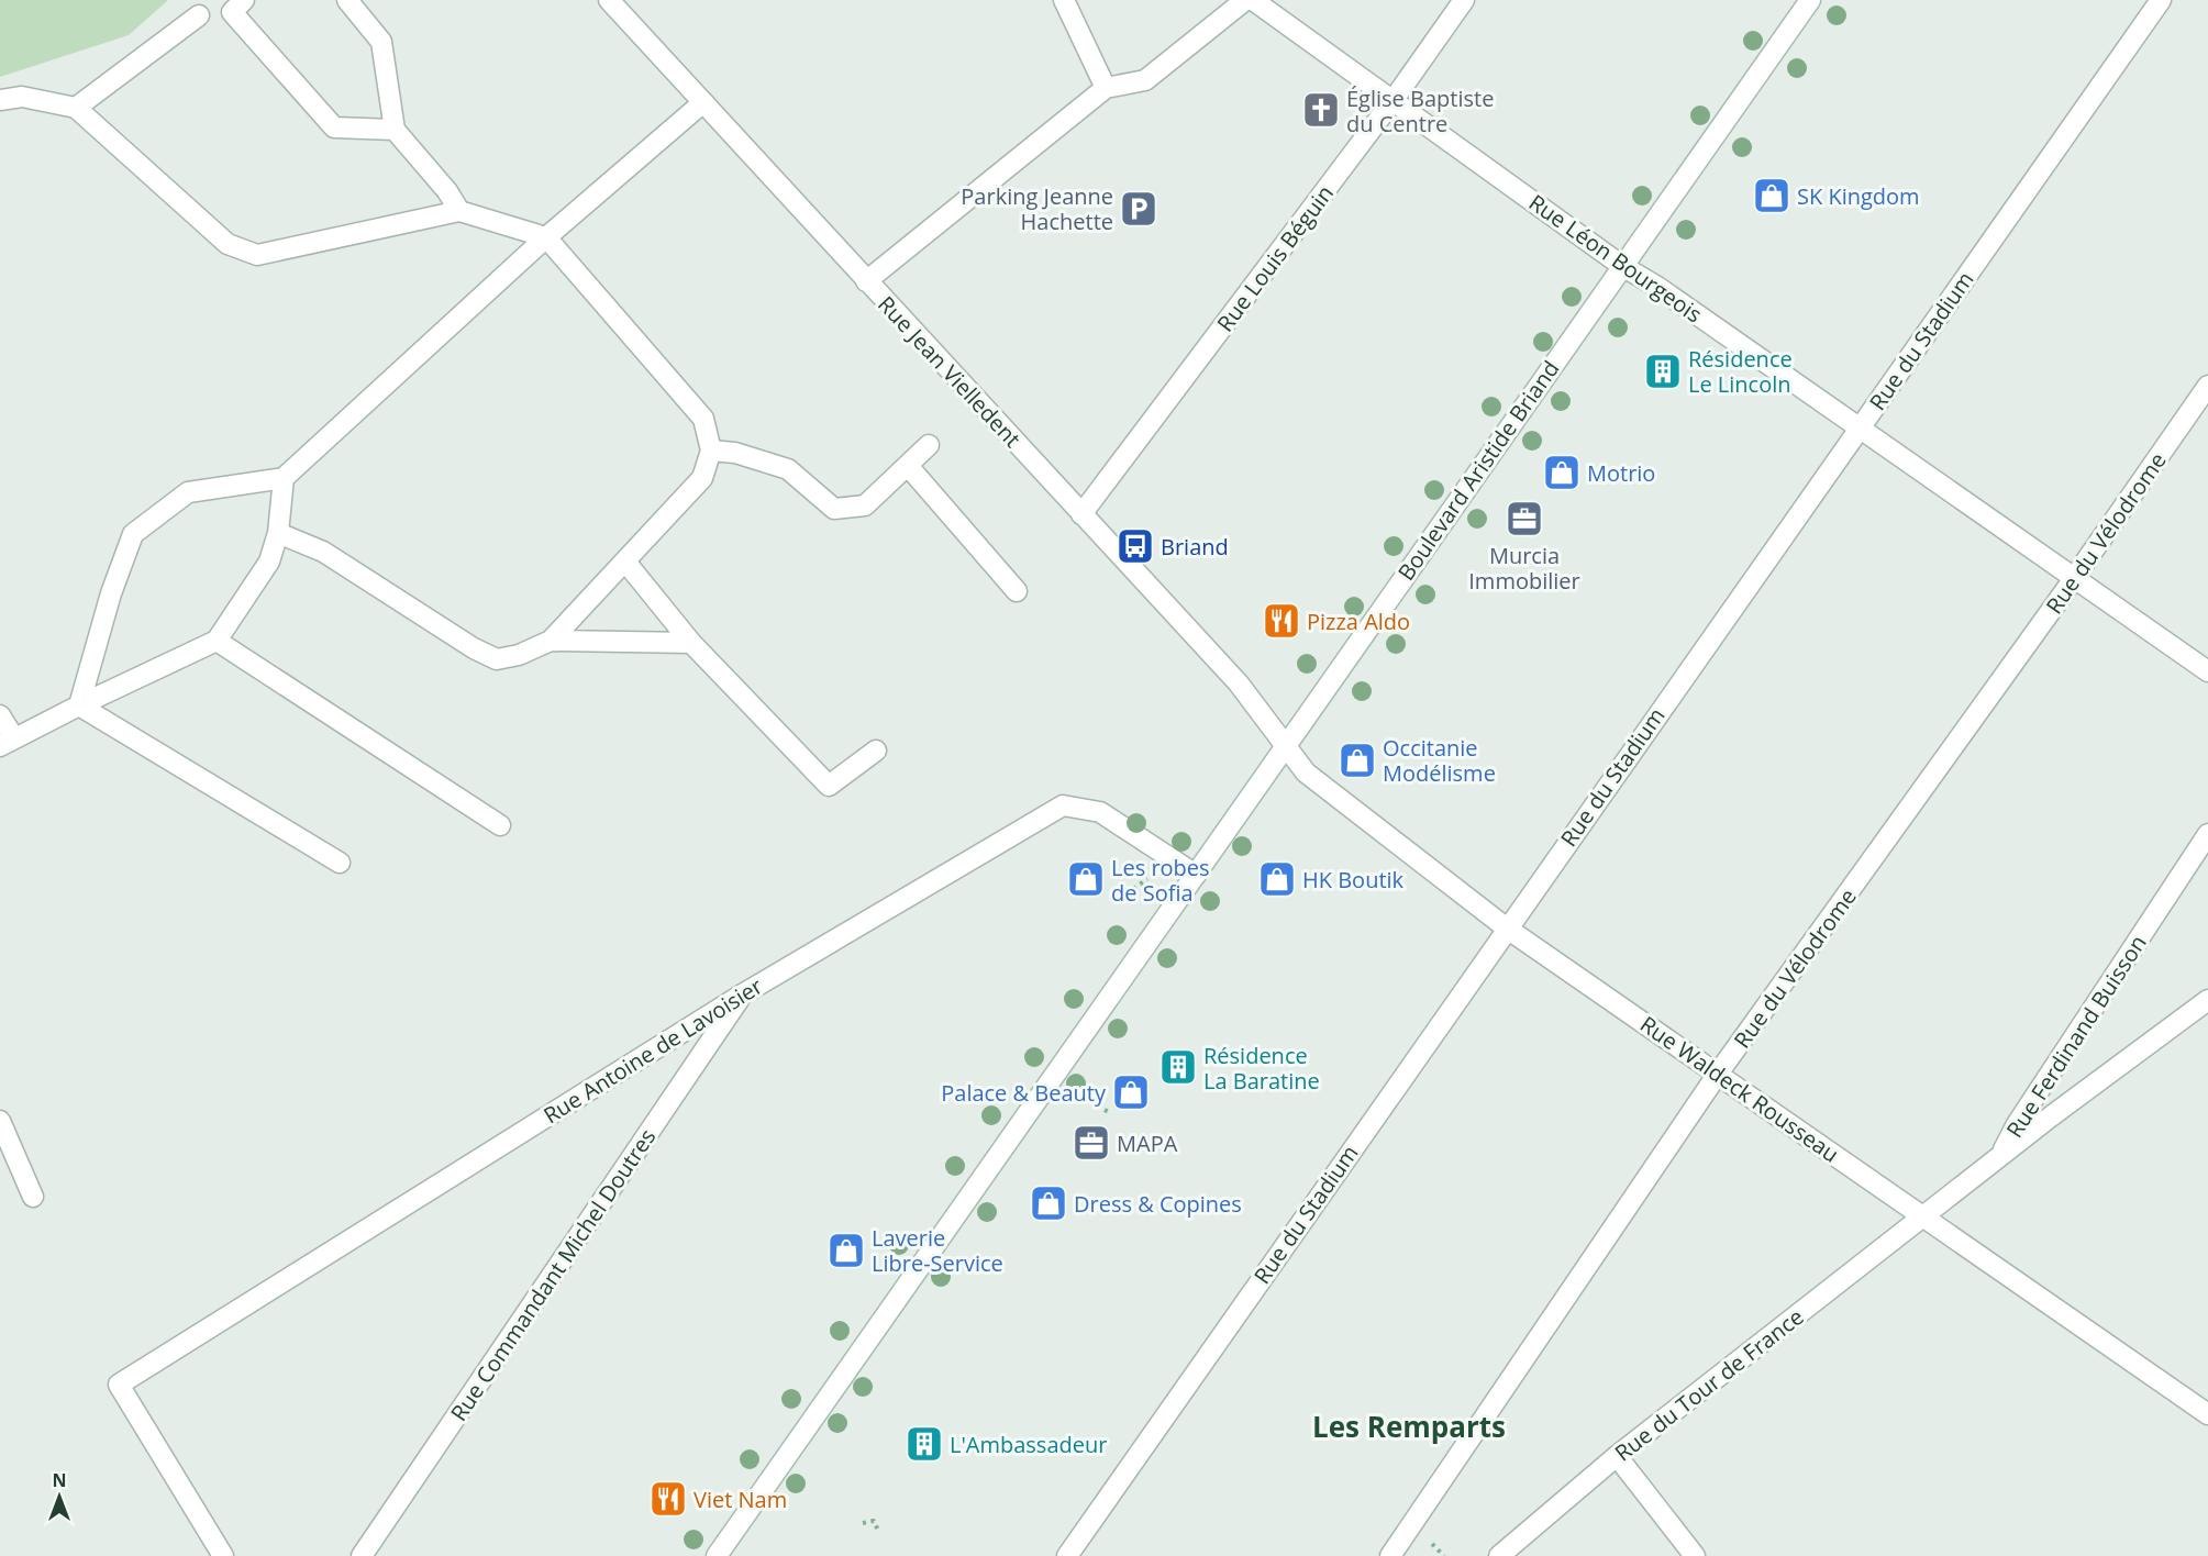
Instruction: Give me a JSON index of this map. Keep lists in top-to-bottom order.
{
  "streets": {
    "street": [
      "Rue Louis Béguin",
      "Rue Léon Bourgeois",
      "Rue du Stadium",
      "Rue Jean Vielledent",
      "Boulevard Aristide Briand",
      "Rue du Vélodrome",
      "Rue Ferdinand Buisson",
      "Rue Antoine de Lavoisier",
      "Rue Waldeck Rousseau",
      "Rue Commandant Michel Doutres",
      "Rue du Tour de France"
    ]
  },
  "crossings": [
    ["Rue Louis Béguin", "Rue Léon Bourgeois"],
    ["Rue Louis Béguin", "Rue Jean Vielledent"],
    ["Rue Léon Bourgeois", "Rue du Stadium"],
    ["Rue Léon Bourgeois", "Boulevard Aristide Briand"],
    ["Rue Léon Bourgeois", "Rue du Vélodrome"],
    ["Rue du Stadium", "Rue Waldeck Rousseau"],
    ["Rue Jean Vielledent", "Boulevard Aristide Briand"],
    ["Rue Jean Vielledent", "Rue Waldeck Rousseau"],
    ["Boulevard Aristide Briand", "Rue Antoine de Lavoisier"],
    ["Boulevard Aristide Briand", "Rue Waldeck Rousseau"],
    ["Rue du Vélodrome", "Rue Waldeck Rousseau"],
    ["Rue Ferdinand Buisson", "Rue Waldeck Rousseau"],
    ["Rue Ferdinand Buisson", "Rue du Tour de France"],
    ["Rue Antoine de Lavoisier", "Rue Commandant Michel Doutres"],
    ["Rue Waldeck Rousseau", "Rue du Tour de France"]
  ],
  "districts": ["Les Remparts"],
  "places": {
    "church": ["Église Baptiste du Centre"],
    "shop": [
      "SK Kingdom",
      "Motrio",
      "Occitanie Modélisme",
      "Les robes de Sofia",
      "HK Boutik",
      "Palace & Beauty",
      "Dress & Copines",
      "Laverie Libre-Service"
    ],
    "parking": ["Parking Jeanne Hachette"],
    "building": ["Résidence Le Lincoln", "Résidence La Baratine", "L'Ambassadeur"],
    "office": ["Murcia Immobilier", "MAPA"],
    "bus stop": ["Briand"],
    "restaurant": ["Pizza Aldo", "Viet Nam"]
  },
  "north": "top"
}
